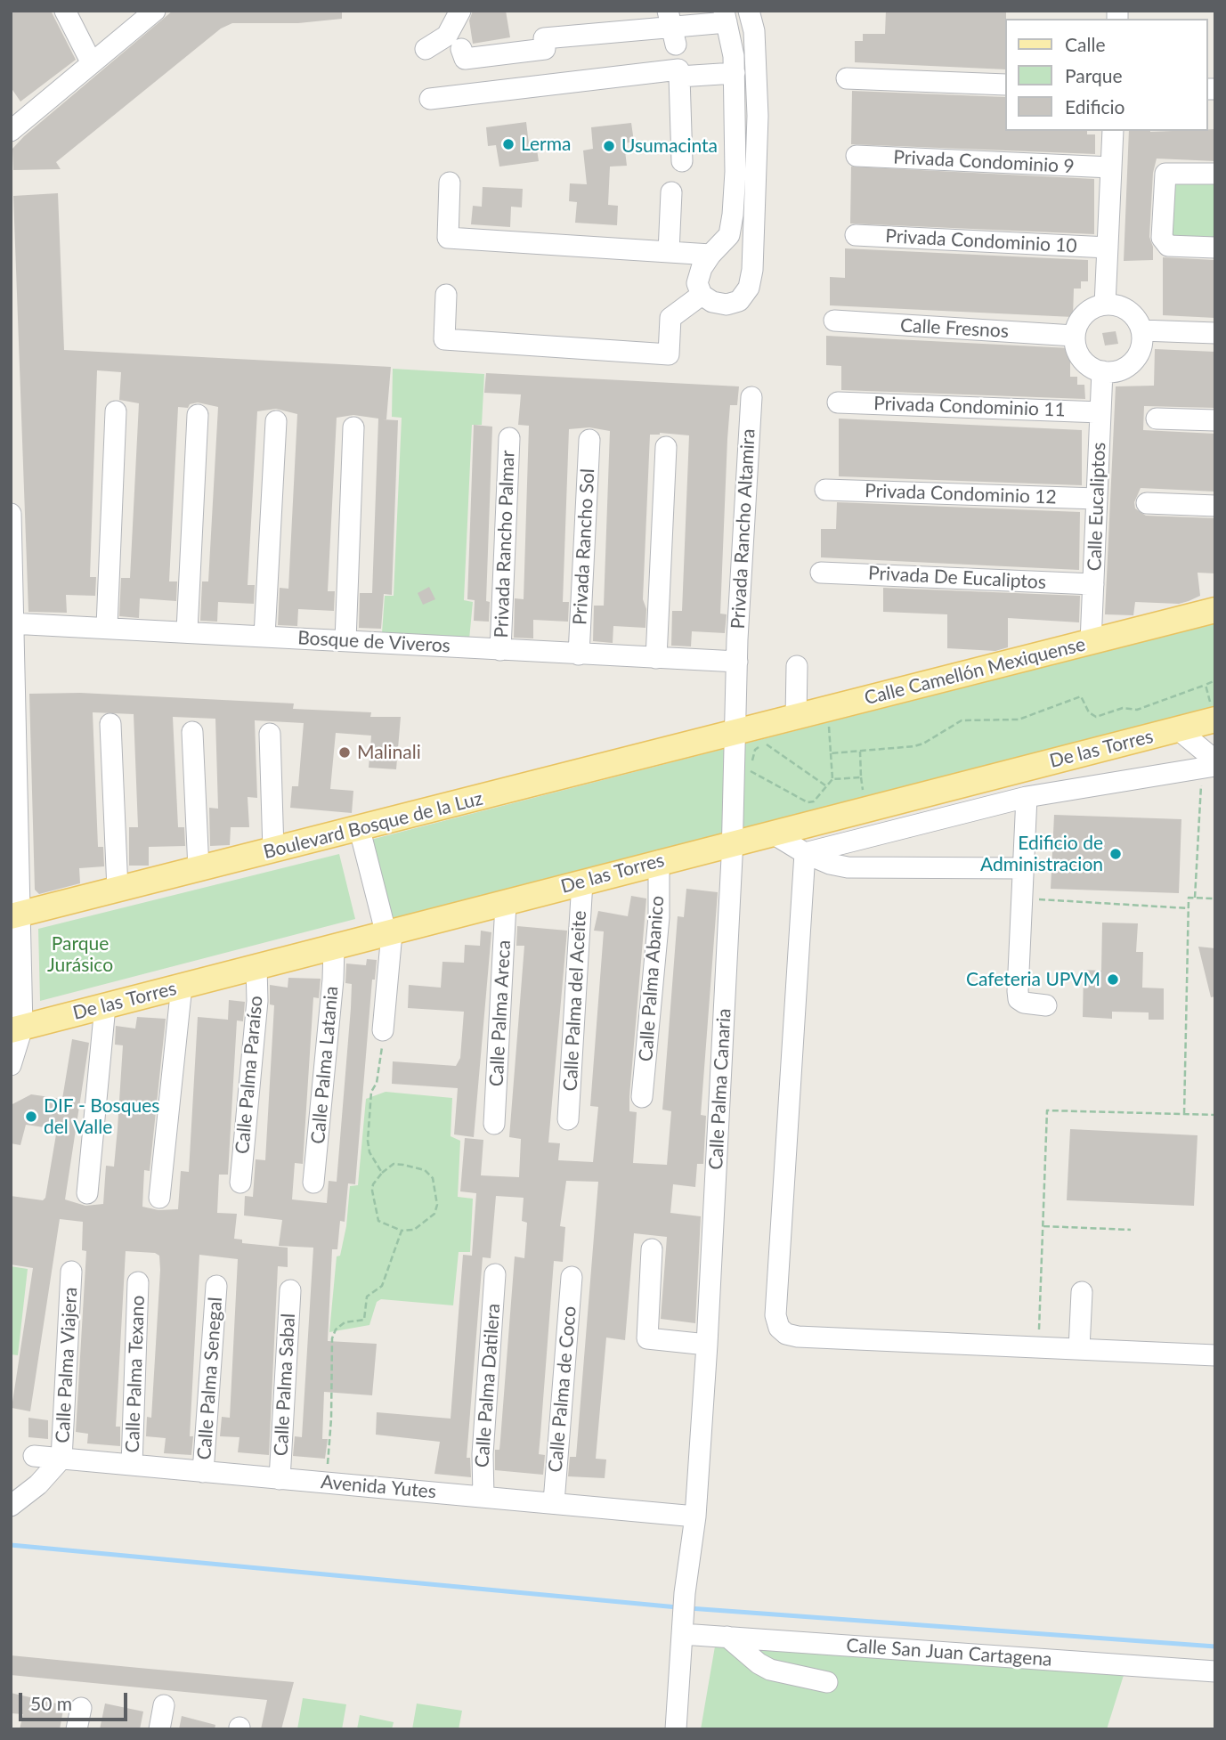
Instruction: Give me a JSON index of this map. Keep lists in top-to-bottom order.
{
  "streets": {
    "main road": ["Calle Camellón Mexiquense", "De las Torres", "Boulevard Bosque de la Luz"],
    "street": [
      "Privada Condominio 9",
      "Privada Condominio 10",
      "Calle Fresnos",
      "Privada Condominio 11",
      "Privada Condominio 12",
      "Calle Eucaliptos",
      "Privada Rancho Altamira",
      "Privada Rancho Palmar",
      "Privada Rancho Sol",
      "Privada De Eucaliptos",
      "Bosque de Viveros",
      "Calle Palma Abanico",
      "Calle Palma del Aceite",
      "Calle Palma Areca",
      "Calle Palma Latania",
      "Calle Palma Paraíso",
      "Calle Palma Canaria",
      "Calle Palma Viajera",
      "Calle Palma Texano",
      "Calle Palma Senegal",
      "Calle Palma Sabal",
      "Calle Palma Datilera",
      "Calle Palma de Coco",
      "Avenida Yutes",
      "Calle San Juan Cartagena"
    ]
  },
  "crossings": [
    ["Calle Fresnos", "Calle Eucaliptos"],
    ["Privada Condominio 11", "Calle Eucaliptos"],
    ["Privada Condominio 12", "Calle Eucaliptos"],
    ["Calle Eucaliptos", "Privada De Eucaliptos"],
    ["Calle Eucaliptos", "Calle Camellón Mexiquense"],
    ["Privada Rancho Altamira", "Bosque de Viveros"],
    ["Privada Rancho Altamira", "Calle Palma Canaria"],
    ["Privada Rancho Palmar", "Bosque de Viveros"],
    ["Privada Rancho Sol", "Bosque de Viveros"],
    ["Bosque de Viveros", "Calle Palma Canaria"],
    ["Calle Camellón Mexiquense", "Boulevard Bosque de la Luz"],
    ["Calle Camellón Mexiquense", "Calle Palma Canaria"],
    ["De las Torres", "Calle Palma Abanico"],
    ["De las Torres", "Calle Palma del Aceite"],
    ["De las Torres", "Calle Palma Areca"],
    ["De las Torres", "Calle Palma Latania"],
    ["De las Torres", "Calle Palma Paraíso"],
    ["De las Torres", "Calle Palma Canaria"],
    ["Boulevard Bosque de la Luz", "Calle Palma Canaria"],
    ["Calle Palma Canaria", "Avenida Yutes"],
    ["Calle Palma Canaria", "Calle San Juan Cartagena"],
    ["Calle Palma Viajera", "Avenida Yutes"],
    ["Calle Palma Texano", "Avenida Yutes"],
    ["Calle Palma Senegal", "Avenida Yutes"],
    ["Calle Palma Sabal", "Avenida Yutes"],
    ["Calle Palma Datilera", "Avenida Yutes"],
    ["Calle Palma de Coco", "Avenida Yutes"]
  ],
  "parks": ["Parque Jurásico"],
  "places": [
    "Lerma",
    "Usumacinta",
    "Malinali",
    "Edificio de Administracion",
    "Cafeteria UPVM",
    "DIF - Bosques del Valle"
  ],
  "legend": ["Calle", "Parque", "Edificio"],
  "scale_bar": "50 m"
}
